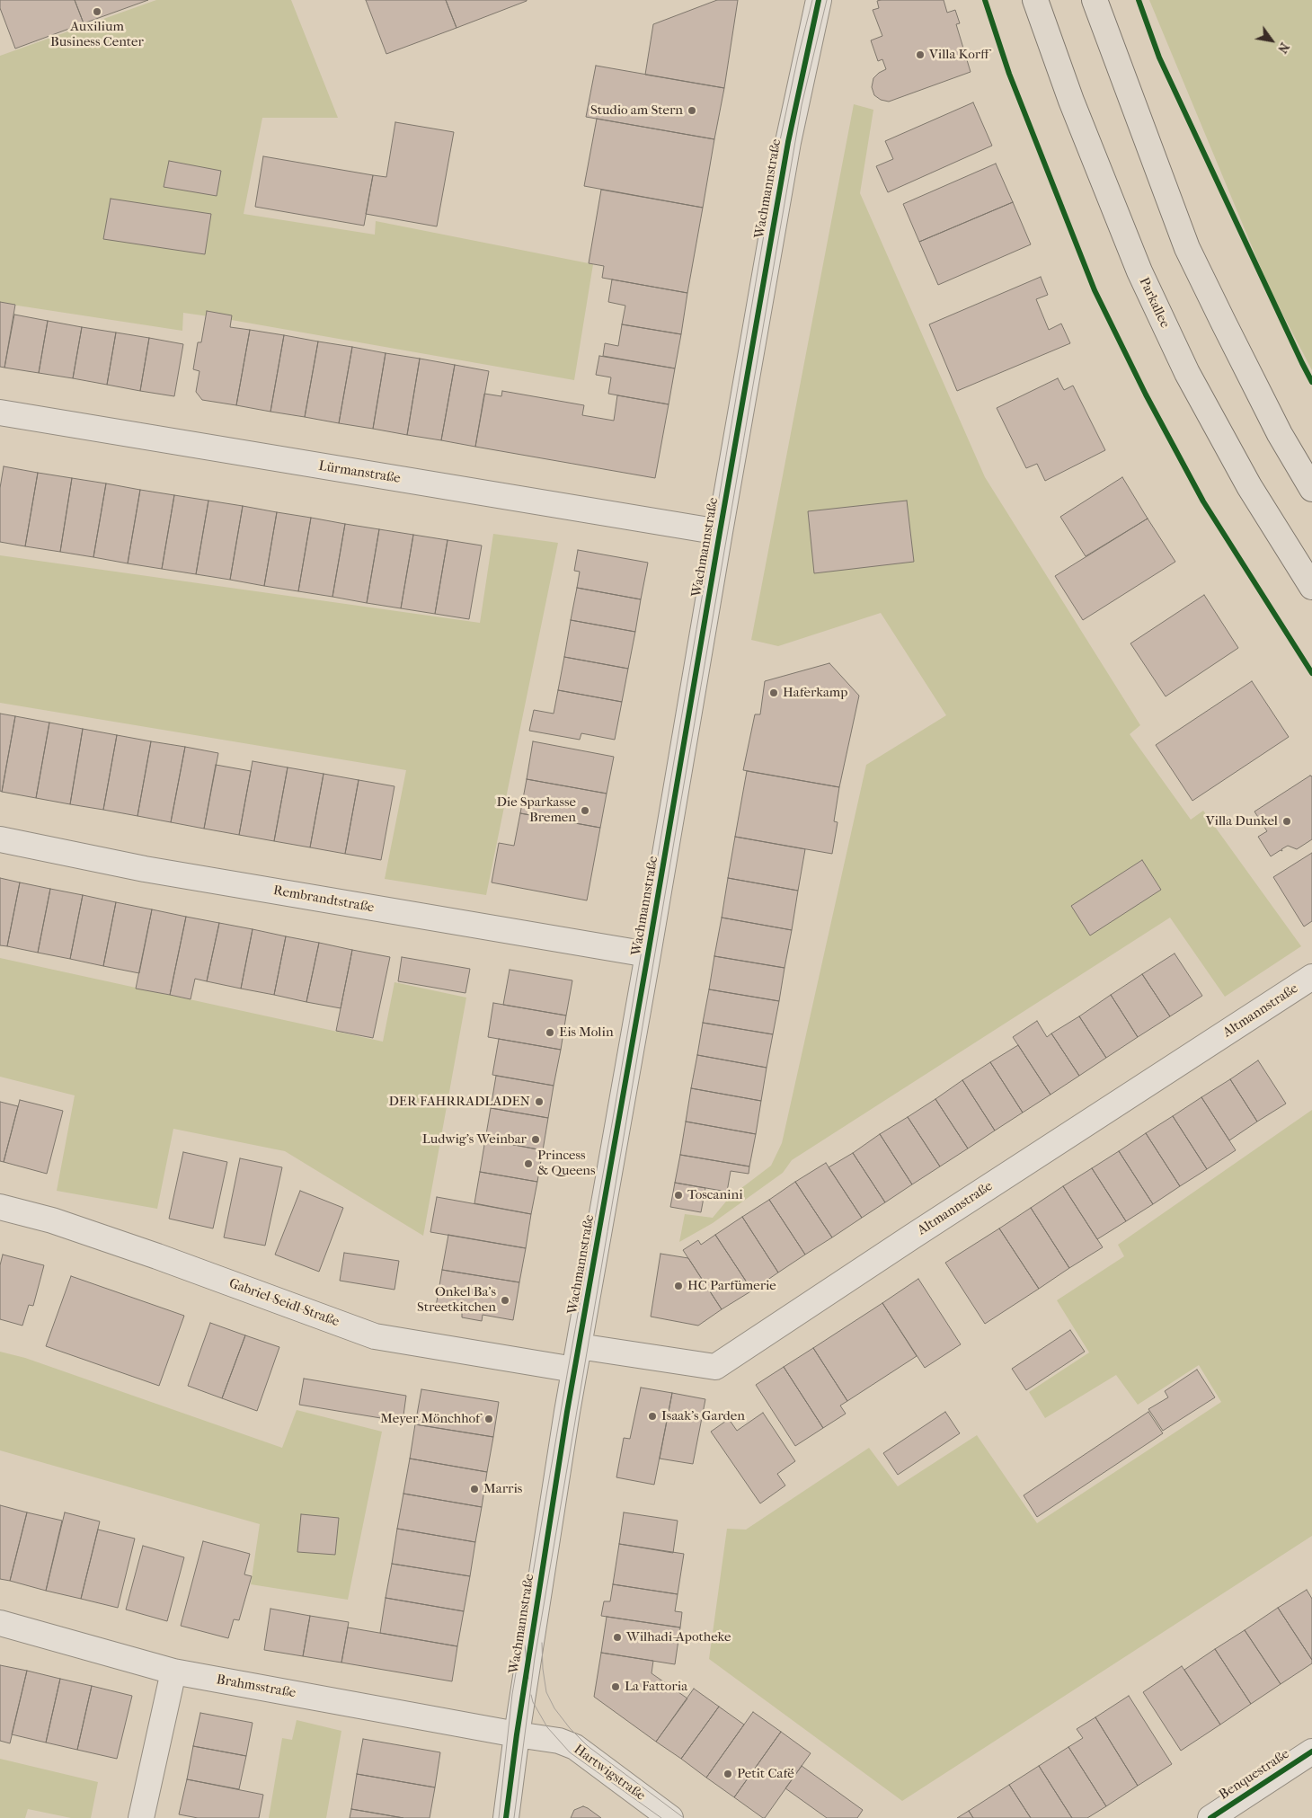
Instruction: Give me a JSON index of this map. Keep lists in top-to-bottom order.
{
  "streets": {
    "main road": ["Parkallee"],
    "street": [
      "Wachmannstraße",
      "Lürmanstraße",
      "Rembrandtstraße",
      "Altmannstraße",
      "Gabriel-Seidl-Straße",
      "Brahmsstraße",
      "Hartwigstraße",
      "Benquestraße"
    ]
  },
  "crossings": [
    ["Wachmannstraße", "Lürmanstraße"],
    ["Wachmannstraße", "Rembrandtstraße"],
    ["Wachmannstraße", "Altmannstraße"],
    ["Wachmannstraße", "Gabriel-Seidl-Straße"],
    ["Wachmannstraße", "Brahmsstraße"],
    ["Wachmannstraße", "Hartwigstraße"],
    ["Altmannstraße", "Gabriel-Seidl-Straße"],
    ["Brahmsstraße", "Hartwigstraße"]
  ],
  "places": [
    "Auxilium Business Center",
    "Villa Korff",
    "Studio am Stern",
    "Haferkamp",
    "Die Sparkasse Bremen",
    "Villa Dunkel",
    "Eis Molin",
    "DER FAHRRADLADEN",
    "Ludwig's Weinbar",
    "Princess & Queens",
    "Toscanini",
    "HC Parfümerie",
    "Onkel Ba's Streetkitchen",
    "Isaak's Garden",
    "Meyer Mönchhof",
    "Marris",
    "Wilhadi-Apotheke",
    "La Fattoria",
    "Petit Café"
  ],
  "north": "bottom right"
}
